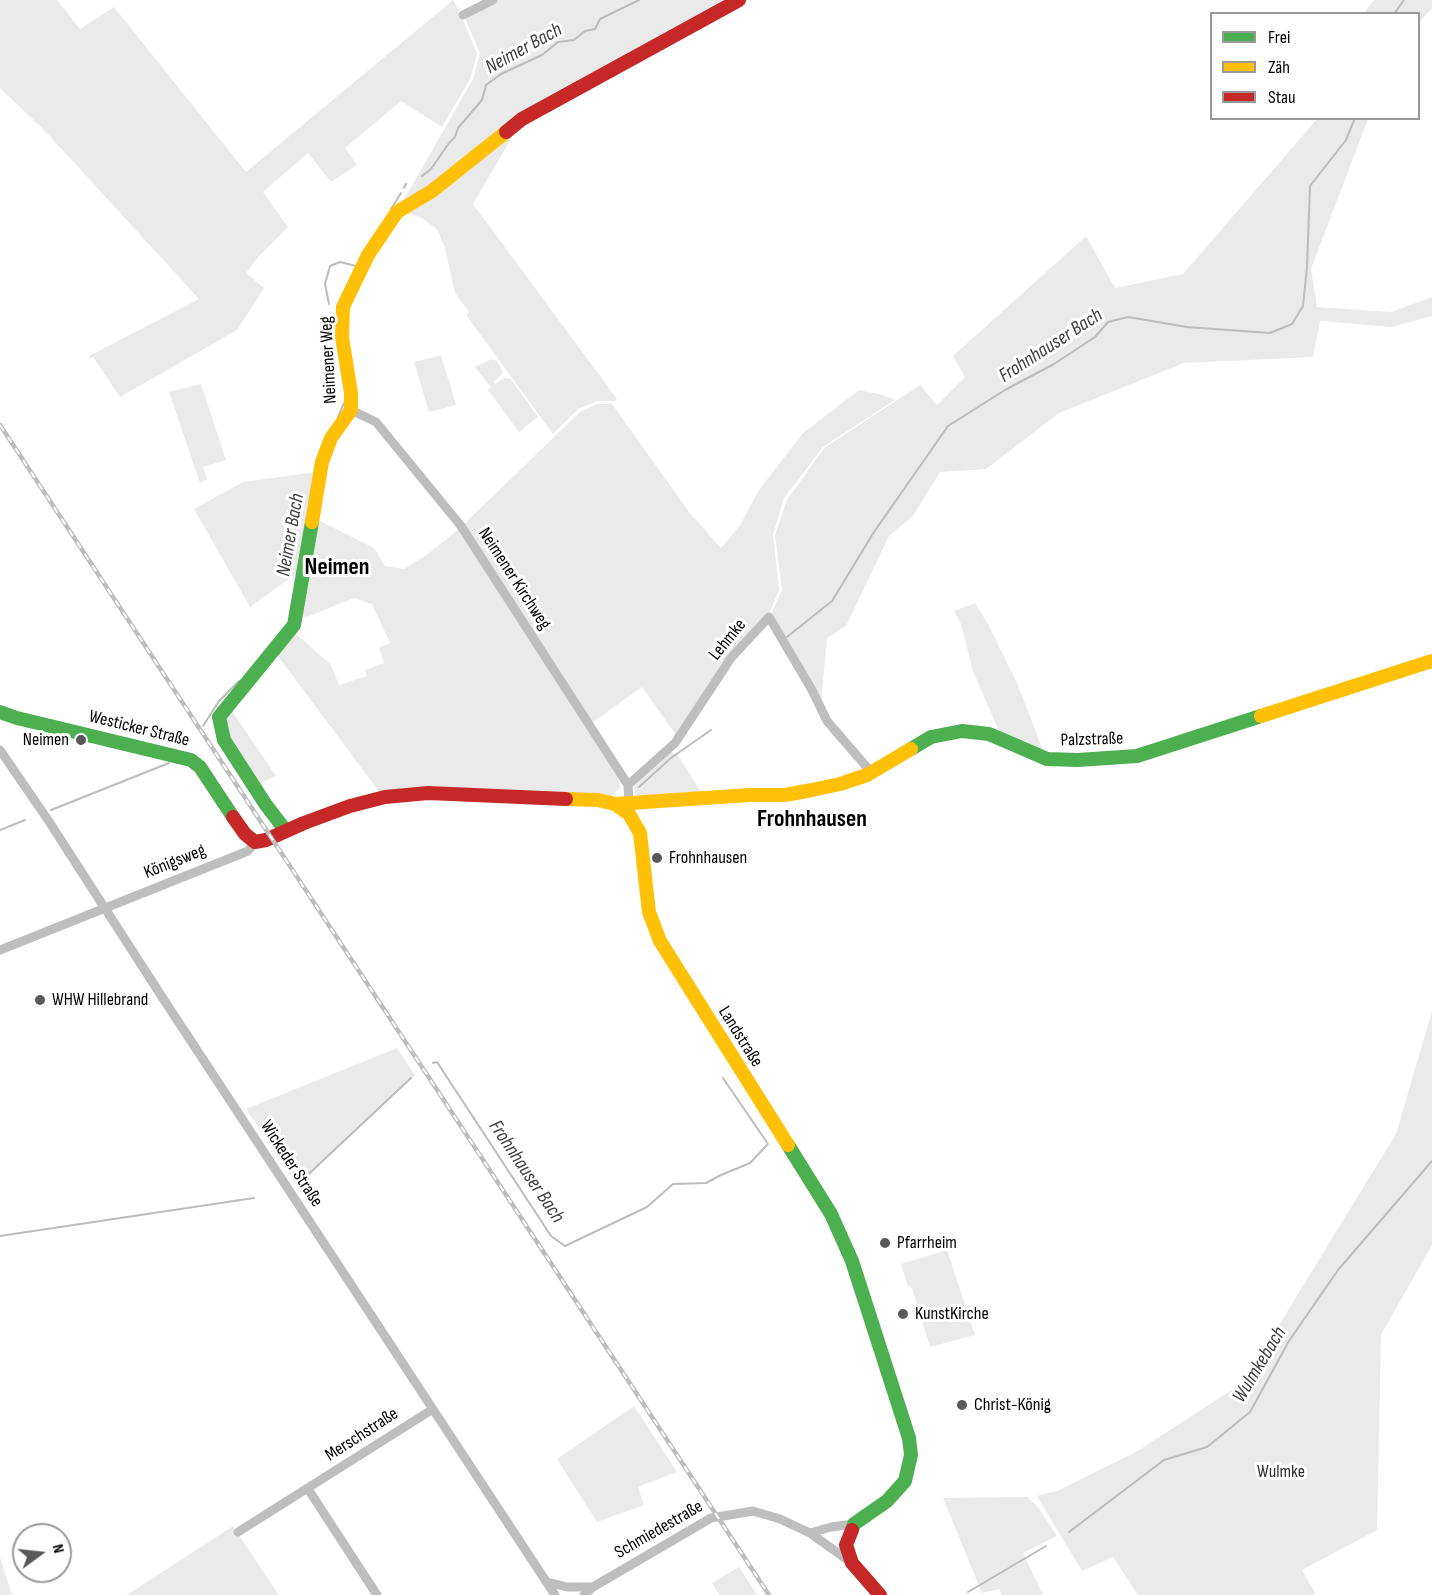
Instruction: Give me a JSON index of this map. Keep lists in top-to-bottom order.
{
  "streets": {
    "street": [
      "Neimener Weg",
      "Neimener Kirchweg",
      "Lehmke",
      "Westicker Straße",
      "Palzstraße",
      "Königsweg",
      "Landstraße",
      "Wickeder Straße",
      "Merschstraße",
      "Schmiedestraße"
    ]
  },
  "crossings": [
    ["Neimener Weg", "Neimener Kirchweg"],
    ["Neimener Kirchweg", "Lehmke"],
    ["Lehmke", "Palzstraße"],
    ["Westicker Straße", "Königsweg"],
    ["Königsweg", "Wickeder Straße"],
    ["Wickeder Straße", "Merschstraße"]
  ],
  "districts": ["Neimen", "Frohnhausen"],
  "water": ["Neimer Bach", "Frohnhauser Bach", "Wulmkebach"],
  "parks": ["Wulmke"],
  "places": [
    "Neimen",
    "Frohnhausen",
    "WHW Hillebrand",
    "Pfarrheim",
    "KunstKirche",
    "Christ-König"
  ],
  "legend": ["Frei", "Zäh", "Stau"],
  "north": "right"
}
